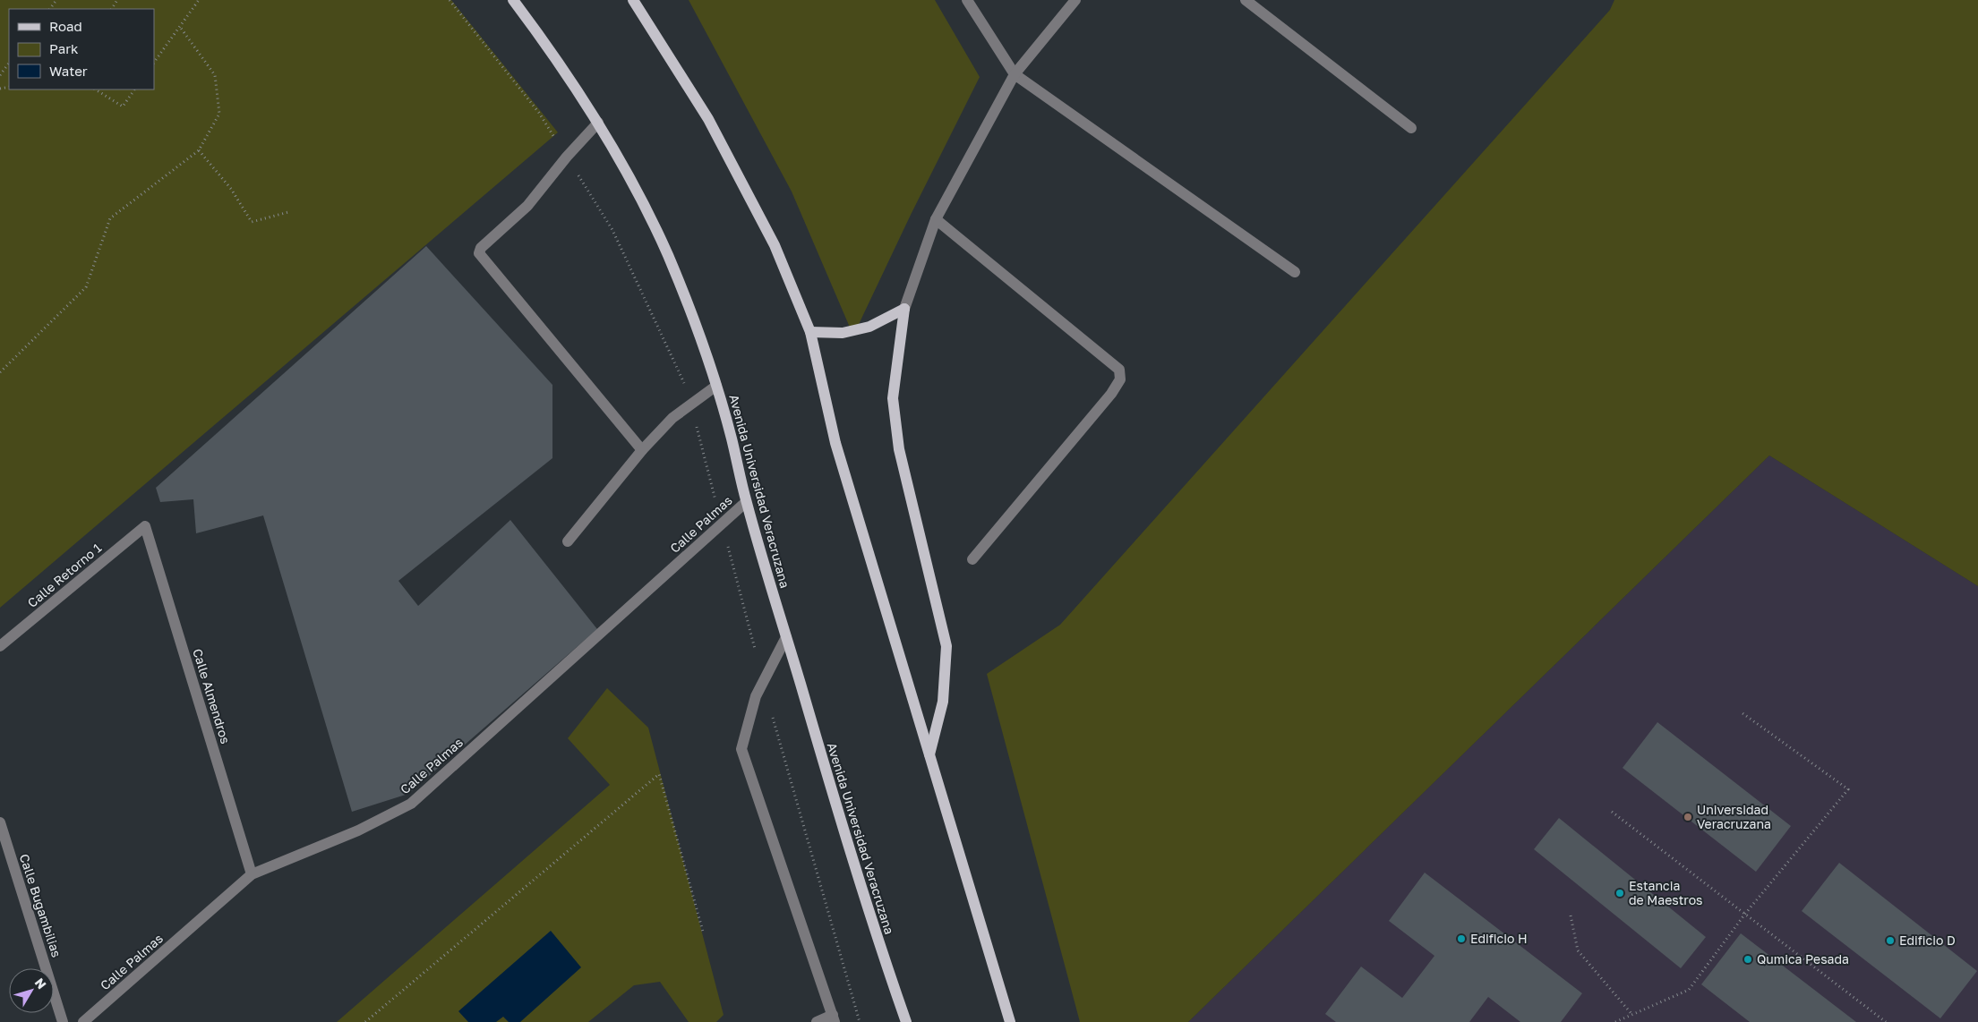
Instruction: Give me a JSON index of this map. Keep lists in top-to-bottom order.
{
  "streets": {
    "main road": ["Avenida Universidad Veracruzana"],
    "street": [
      "Calle Palmas",
      "Calle Retorno 1",
      "Calle Almendros",
      "Calle Bugambilias"
    ]
  },
  "crossings": [
    ["Avenida Universidad Veracruzana", "Calle Palmas"],
    ["Calle Palmas", "Calle Almendros"],
    ["Calle Retorno 1", "Calle Almendros"]
  ],
  "places": [
    "Universidad Veracruzana",
    "Estancia de Maestros",
    "Edificio H",
    "Edificio D",
    "Qumica Pesada"
  ],
  "legend": ["Road", "Park", "Water"],
  "north": "top right"
}
